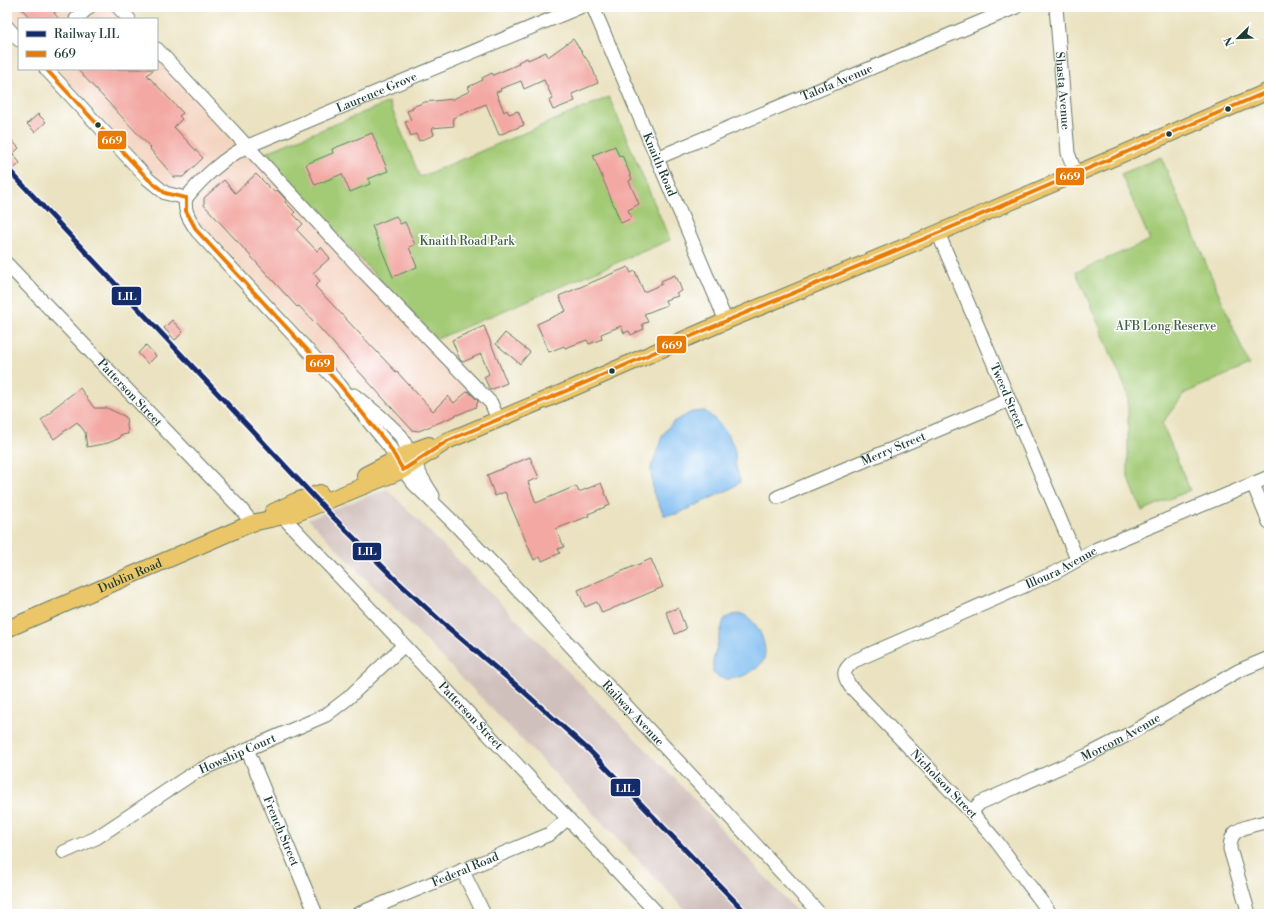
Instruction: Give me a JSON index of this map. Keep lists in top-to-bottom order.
{
  "streets": {
    "main road": ["Dublin Road"],
    "street": [
      "Talofa Avenue",
      "Shasta Avenue",
      "Laurence Grove",
      "Knaith Road",
      "Patterson Street",
      "Tweed Street",
      "Merry Street",
      "Illoura Avenue",
      "Railway Avenue",
      "Morcom Avenue",
      "Howship Court",
      "Nicholson Street",
      "French Street",
      "Federal Road"
    ]
  },
  "crossings": [
    ["Talofa Avenue", "Knaith Road"],
    ["Shasta Avenue", "Dublin Road"],
    ["Laurence Grove", "Railway Avenue"],
    ["Knaith Road", "Dublin Road"],
    ["Patterson Street", "Dublin Road"],
    ["Patterson Street", "Howship Court"],
    ["Patterson Street", "Federal Road"],
    ["Tweed Street", "Merry Street"],
    ["Tweed Street", "Illoura Avenue"],
    ["Tweed Street", "Dublin Road"],
    ["Illoura Avenue", "Nicholson Street"],
    ["Dublin Road", "Railway Avenue"],
    ["Morcom Avenue", "Nicholson Street"],
    ["Howship Court", "French Street"]
  ],
  "parks": ["Knaith Road Park", "AFB Long Reserve"],
  "lines": ["transit line 669", "rail line LIL"],
  "legend": ["Railway LIL", "669"],
  "north": "bottom left"
}
